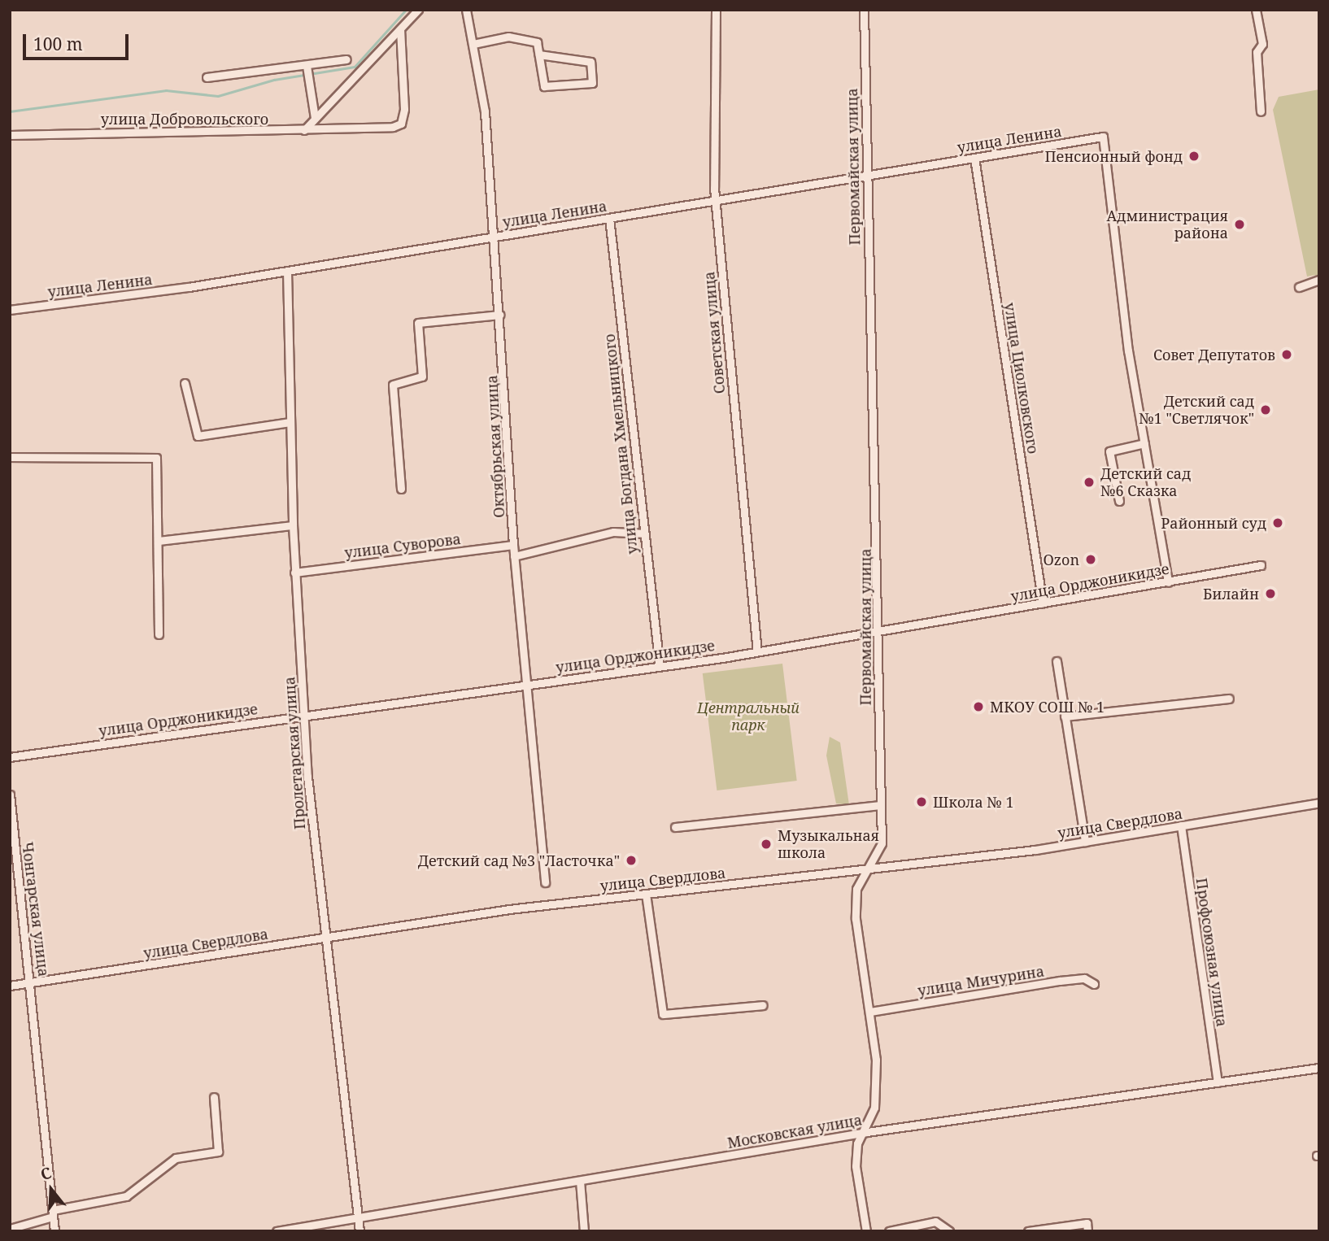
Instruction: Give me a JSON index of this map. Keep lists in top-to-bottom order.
{
  "streets": {
    "street": [
      "улица Добровольского",
      "улица Ленина",
      "Первомайская улица",
      "Советская улица",
      "улица Циолковского",
      "улица Богдана Хмельницкого",
      "Октябрьская улица",
      "улица Суворова",
      "улица Орджоникидзе",
      "Пролетарская улица",
      "улица Свердлова",
      "Чонгарская улица",
      "Профсоюзная улица",
      "улица Мичурина",
      "Московская улица"
    ]
  },
  "crossings": [
    ["улица Ленина", "Первомайская улица"],
    ["улица Ленина", "Советская улица"],
    ["улица Ленина", "улица Циолковского"],
    ["улица Ленина", "улица Богдана Хмельницкого"],
    ["улица Ленина", "Октябрьская улица"],
    ["улица Ленина", "Пролетарская улица"],
    ["Первомайская улица", "улица Орджоникидзе"],
    ["Первомайская улица", "улица Свердлова"],
    ["Первомайская улица", "улица Мичурина"],
    ["Первомайская улица", "Московская улица"],
    ["Советская улица", "улица Орджоникидзе"],
    ["улица Циолковского", "улица Орджоникидзе"],
    ["улица Богдана Хмельницкого", "улица Орджоникидзе"],
    ["Октябрьская улица", "улица Суворова"],
    ["Октябрьская улица", "улица Орджоникидзе"],
    ["улица Суворова", "Пролетарская улица"],
    ["улица Орджоникидзе", "Пролетарская улица"],
    ["Пролетарская улица", "улица Свердлова"],
    ["Пролетарская улица", "Московская улица"],
    ["улица Свердлова", "Чонгарская улица"],
    ["улица Свердлова", "Профсоюзная улица"],
    ["Профсоюзная улица", "Московская улица"]
  ],
  "parks": ["Центральный парк"],
  "places": [
    "Пенсионный фонд",
    "Администрация района",
    "Совет Депутатов",
    "Детский сад №1 \"Светлячок\"",
    "Детский сад №6 Сказка",
    "Районный суд",
    "Ozon",
    "Билайн",
    "МКОУ СОШ № 1",
    "Школа № 1",
    "Музыкальная школа",
    "Детский сад №3 \"Ласточка\""
  ],
  "scale_bar": "100 m",
  "north": "top"
}
